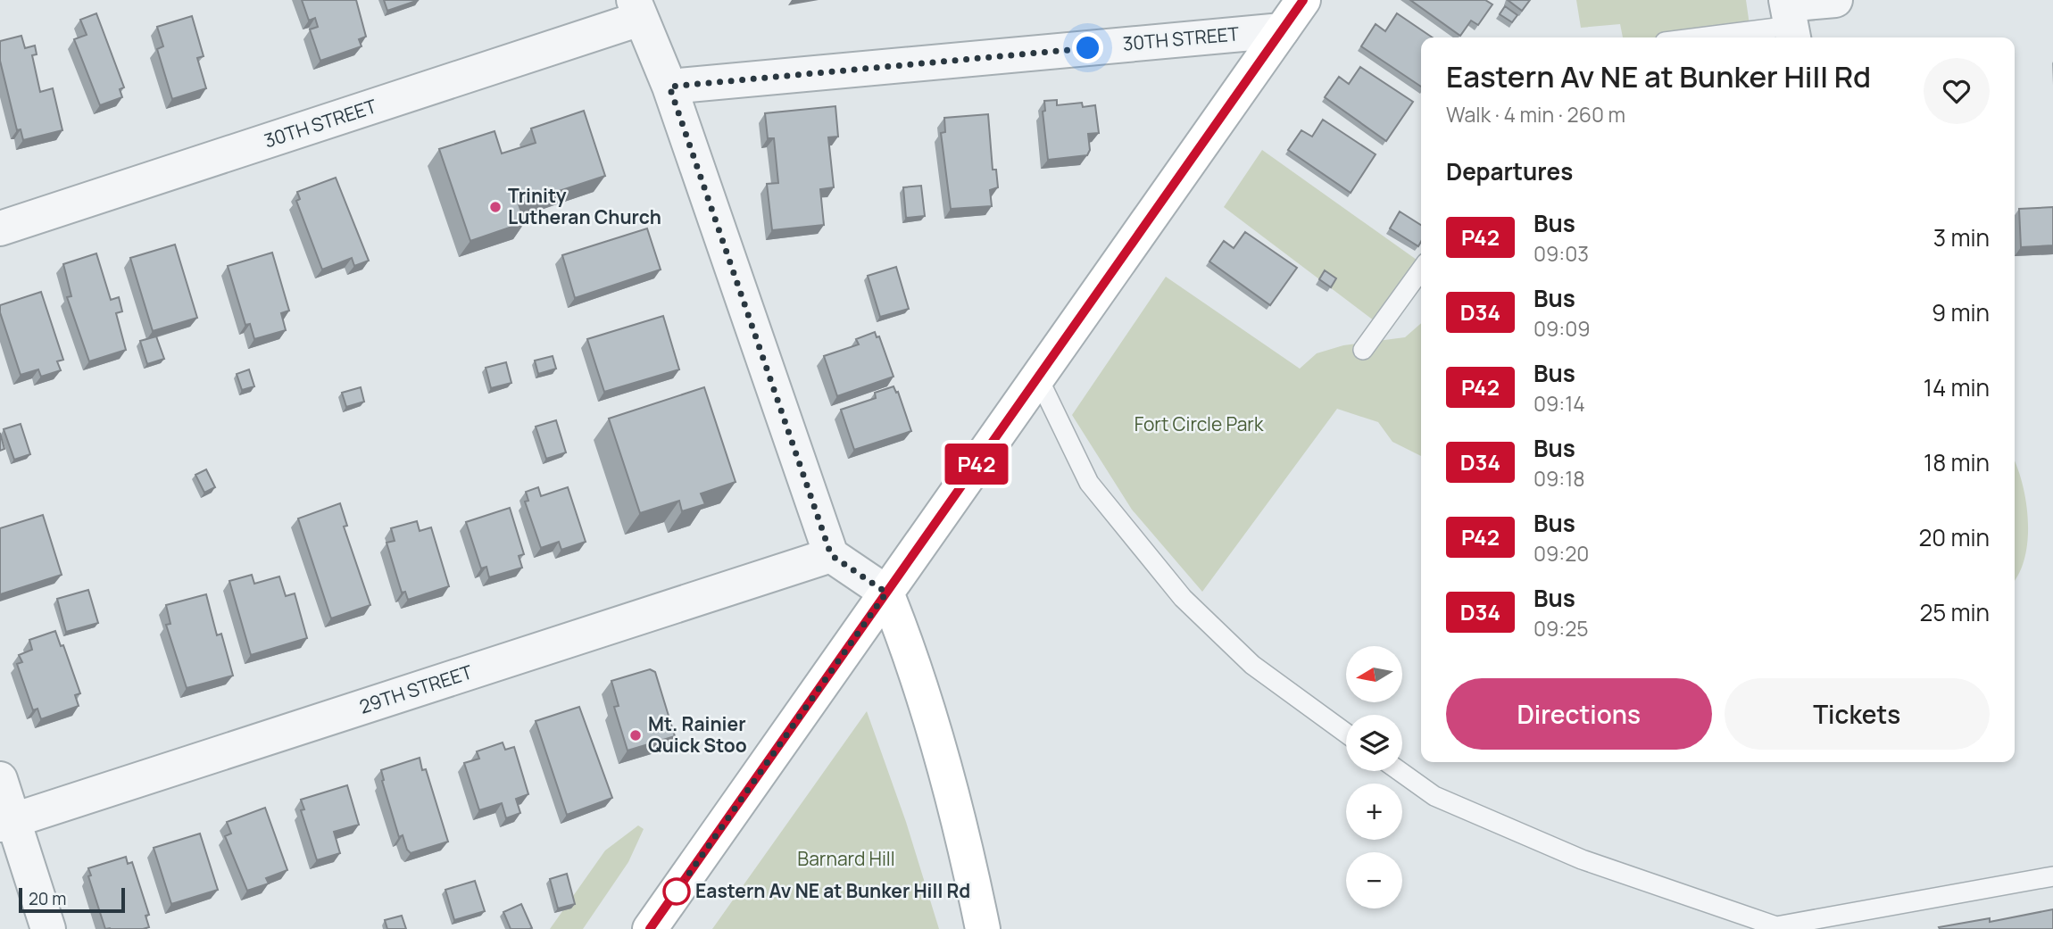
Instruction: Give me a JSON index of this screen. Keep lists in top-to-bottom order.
{
  "streets": {
    "street": ["30TH STREET", "29TH STREET"]
  },
  "parks": ["Fort Circle Park", "Barnard Hill"],
  "places": ["Trinity Lutheran Church", "Mt. Rainier Quick Stoo", "Eastern Av NE at Bunker Hill Rd"],
  "lines": ["bus line P42"],
  "scale_bar": "20 m",
  "north": "left",
  "page": {
    "on_map": "P42",
    "heading": [
      ["Eastern Av NE at Bunker Hill Rd", "Walk · 4 min · 260 m"],
      "Departures"
    ],
    "list": [
      {
        "mark": "P42",
        "name": "Bus",
        "note": "09:03",
        "value": "3 min"
      },
      {
        "mark": "D34",
        "name": "Bus",
        "note": "09:09",
        "value": "9 min"
      },
      {
        "mark": "P42",
        "name": "Bus",
        "note": "09:14",
        "value": "14 min"
      },
      {
        "mark": "D34",
        "name": "Bus",
        "note": "09:18",
        "value": "18 min"
      },
      {
        "mark": "P42",
        "name": "Bus",
        "note": "09:20",
        "value": "20 min"
      },
      {
        "mark": "D34",
        "name": "Bus",
        "note": "09:25",
        "value": "25 min"
      }
    ],
    "map_buttons": ["+", "−"],
    "buttons": ["Directions", "Tickets"],
    "scale": "20 m"
  }
}
